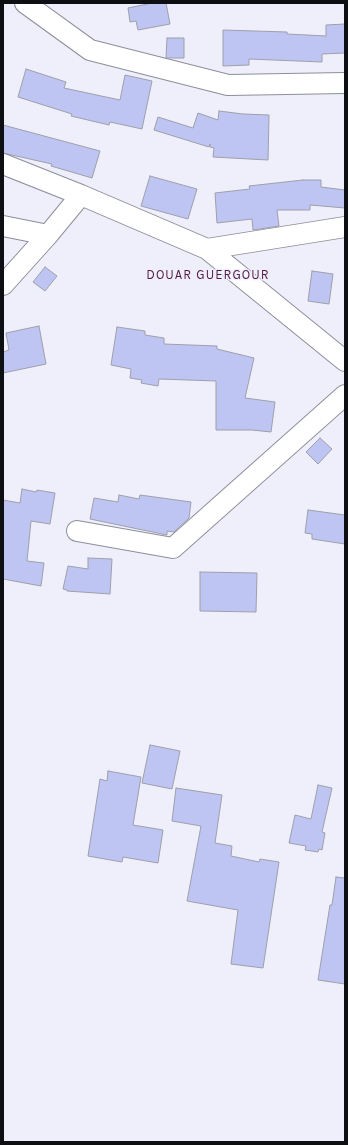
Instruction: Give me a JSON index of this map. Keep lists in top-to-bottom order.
{
  "districts": ["DOUAR GUERGOUR"]
}
